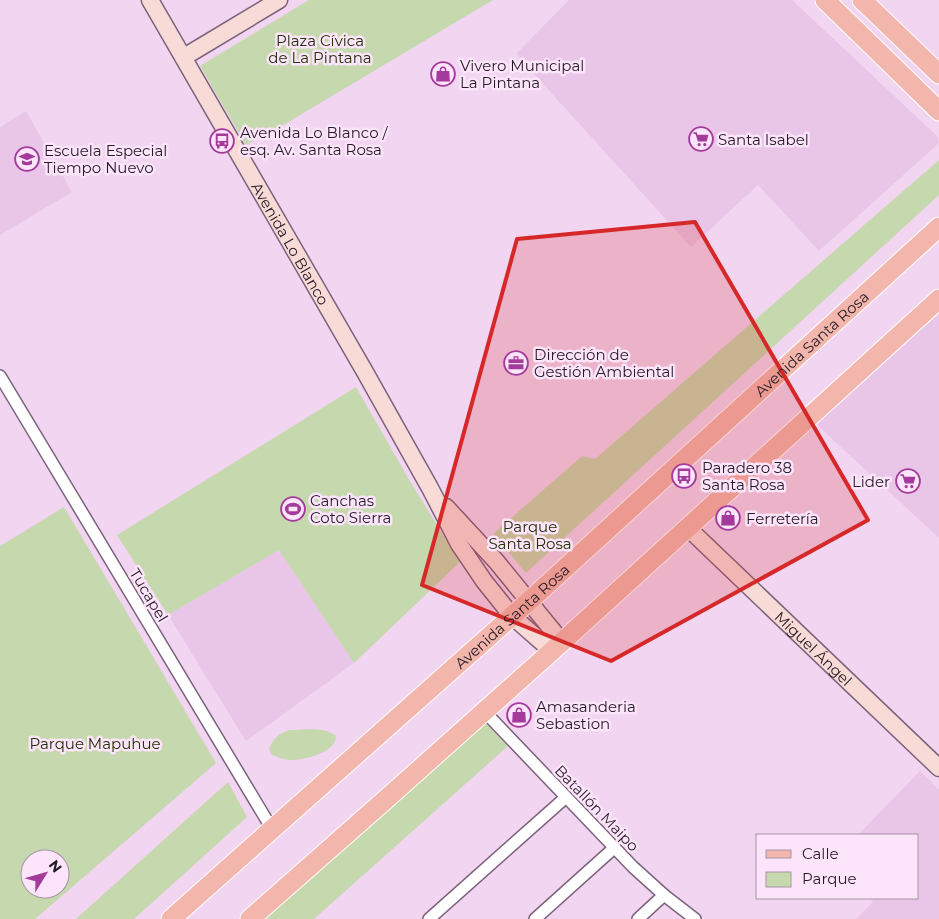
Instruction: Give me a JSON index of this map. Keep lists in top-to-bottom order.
{
  "streets": {
    "main road": ["Avenida Lo Blanco", "Avenida Santa Rosa", "Miguel Ángel"],
    "street": ["Tucapel", "Batallón Maipo"]
  },
  "crossings": [
    ["Avenida Lo Blanco", "Avenida Santa Rosa"],
    ["Avenida Santa Rosa", "Tucapel"]
  ],
  "parks": ["Plaza Cívica de La Pintana", "Parque Santa Rosa", "Parque Mapuhue"],
  "places": {
    "shop": ["Vivero Municipal La Pintana", "Ferretería", "Amasanderia Sebastion"],
    "supermarket": ["Santa Isabel", "Lider"],
    "bus stop": ["Avenida Lo Blanco / esq. Av. Santa Rosa", "Paradero 38 Santa Rosa"],
    "school or university": ["Escuela Especial Tiempo Nuevo"],
    "office": ["Dirección de Gestión Ambiental"],
    "sports": ["Canchas Coto Sierra"]
  },
  "legend": ["Calle", "Parque"],
  "north": "top right"
}
